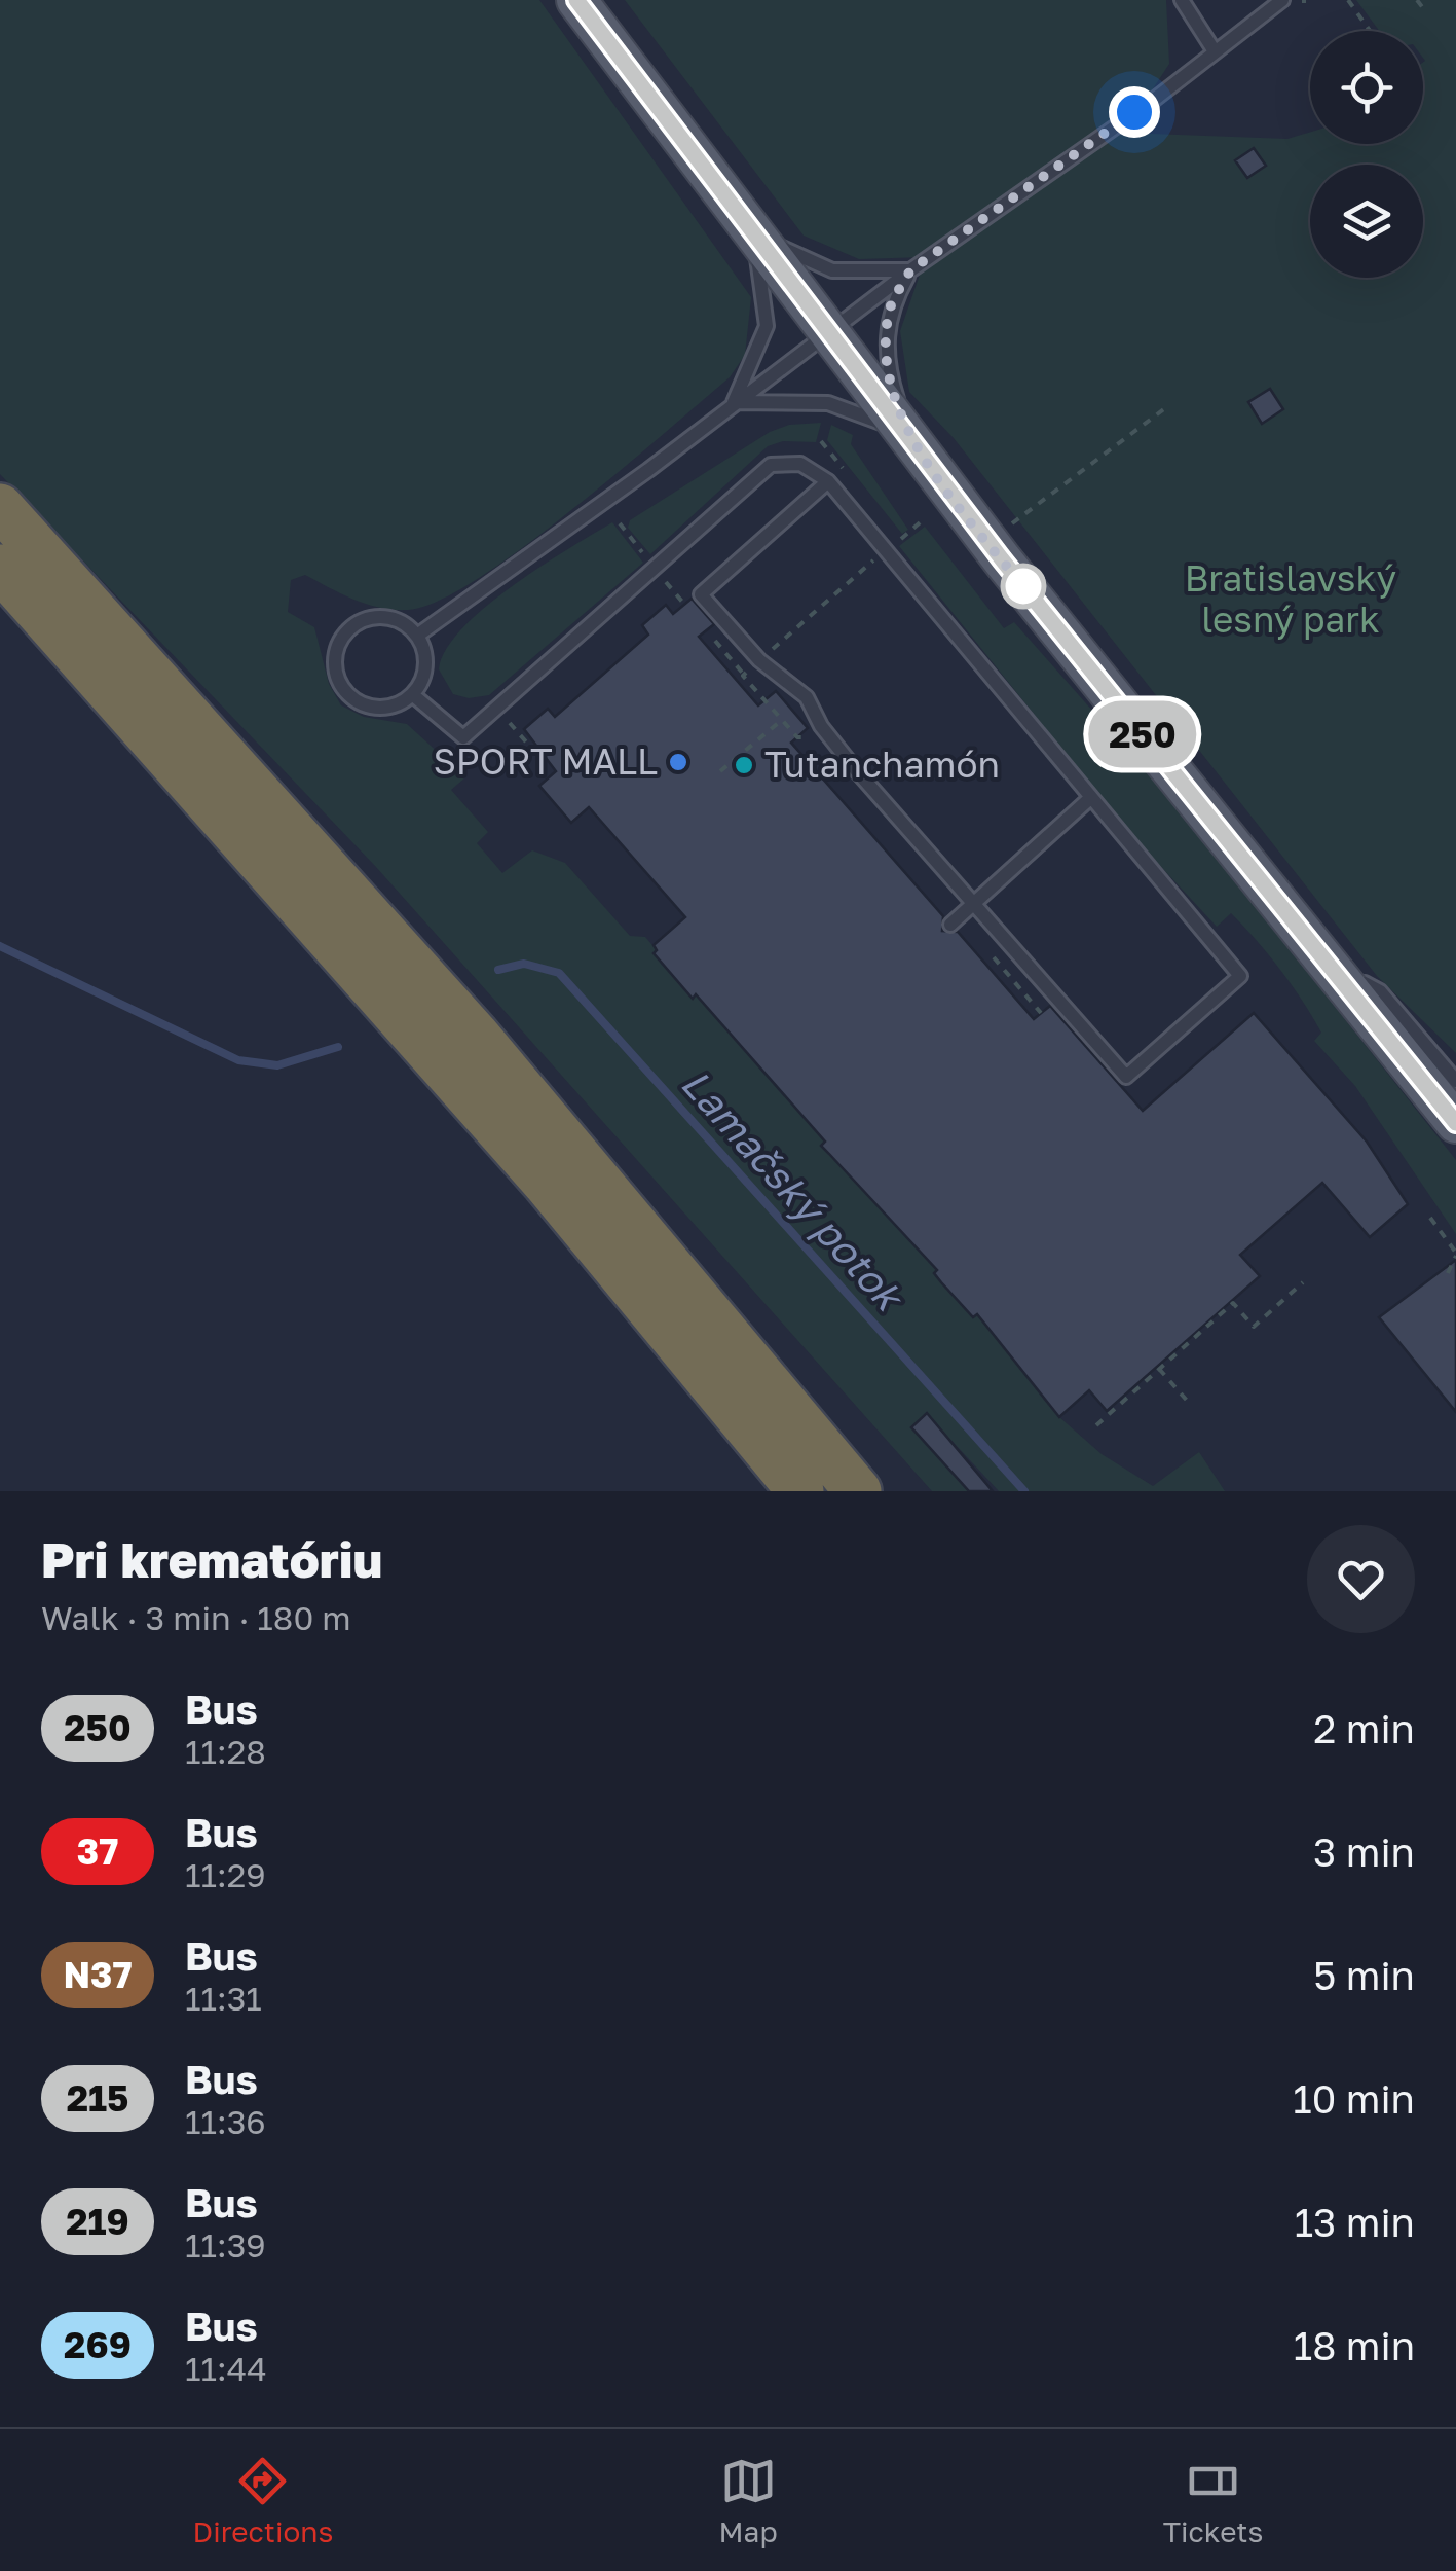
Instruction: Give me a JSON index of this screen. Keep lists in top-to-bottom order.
{
  "water": ["Lamačský potok"],
  "parks": ["Bratislavský lesný park"],
  "places": ["SPORT MALL", "Tutanchamón"],
  "lines": ["bus line 250"],
  "page": {
    "on_map": "250",
    "heading": ["Pri krematóriu", "Walk · 3 min · 180 m"],
    "list": [
      {
        "mark": "250",
        "name": "Bus",
        "note": "11:28",
        "value": "2 min"
      },
      {
        "mark": "37",
        "name": "Bus",
        "note": "11:29",
        "value": "3 min"
      },
      {
        "mark": "N37",
        "name": "Bus",
        "note": "11:31",
        "value": "5 min"
      },
      {
        "mark": "215",
        "name": "Bus",
        "note": "11:36",
        "value": "10 min"
      },
      {
        "mark": "219",
        "name": "Bus",
        "note": "11:39",
        "value": "13 min"
      },
      {
        "mark": "269",
        "name": "Bus",
        "note": "11:44",
        "value": "18 min"
      }
    ],
    "tabs": ["Directions", "Map", "Tickets"]
  }
}
